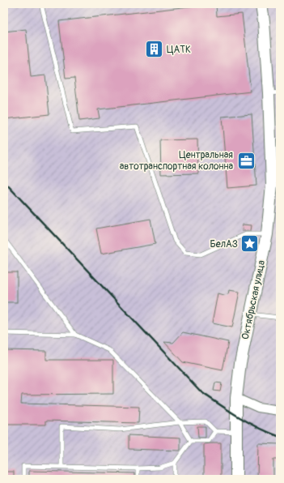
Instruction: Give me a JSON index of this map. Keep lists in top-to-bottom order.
{
  "streets": {
    "street": ["Октябрьская улица"]
  },
  "places": {
    "building": ["ЦАТК"],
    "office": ["Центральная автотранспортная колонна"],
    "place": ["БелАЗ"]
  }
}
